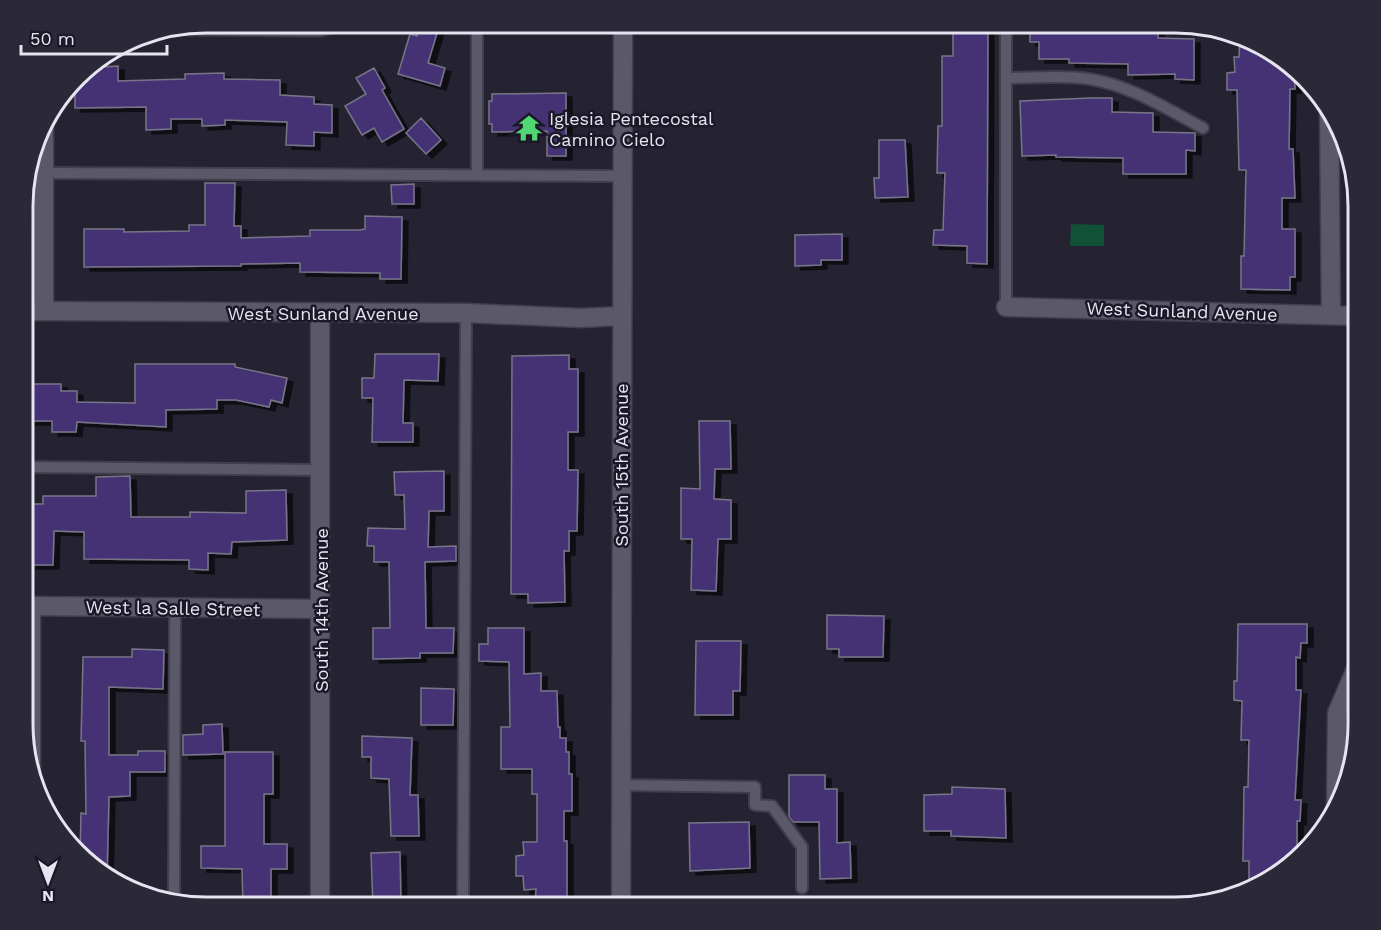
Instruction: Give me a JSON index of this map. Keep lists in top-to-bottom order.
{
  "streets": {
    "street": [
      "West Sunland Avenue",
      "South 15th Avenue",
      "West la Salle Street",
      "South 14th Avenue"
    ]
  },
  "crossings": [
    ["West Sunland Avenue", "South 15th Avenue"],
    ["West Sunland Avenue", "South 14th Avenue"],
    ["West la Salle Street", "South 14th Avenue"]
  ],
  "places": {
    "temple": ["Iglesia Pentecostal Camino Cielo"]
  },
  "scale_bar": "50 m",
  "north": "bottom"
}
